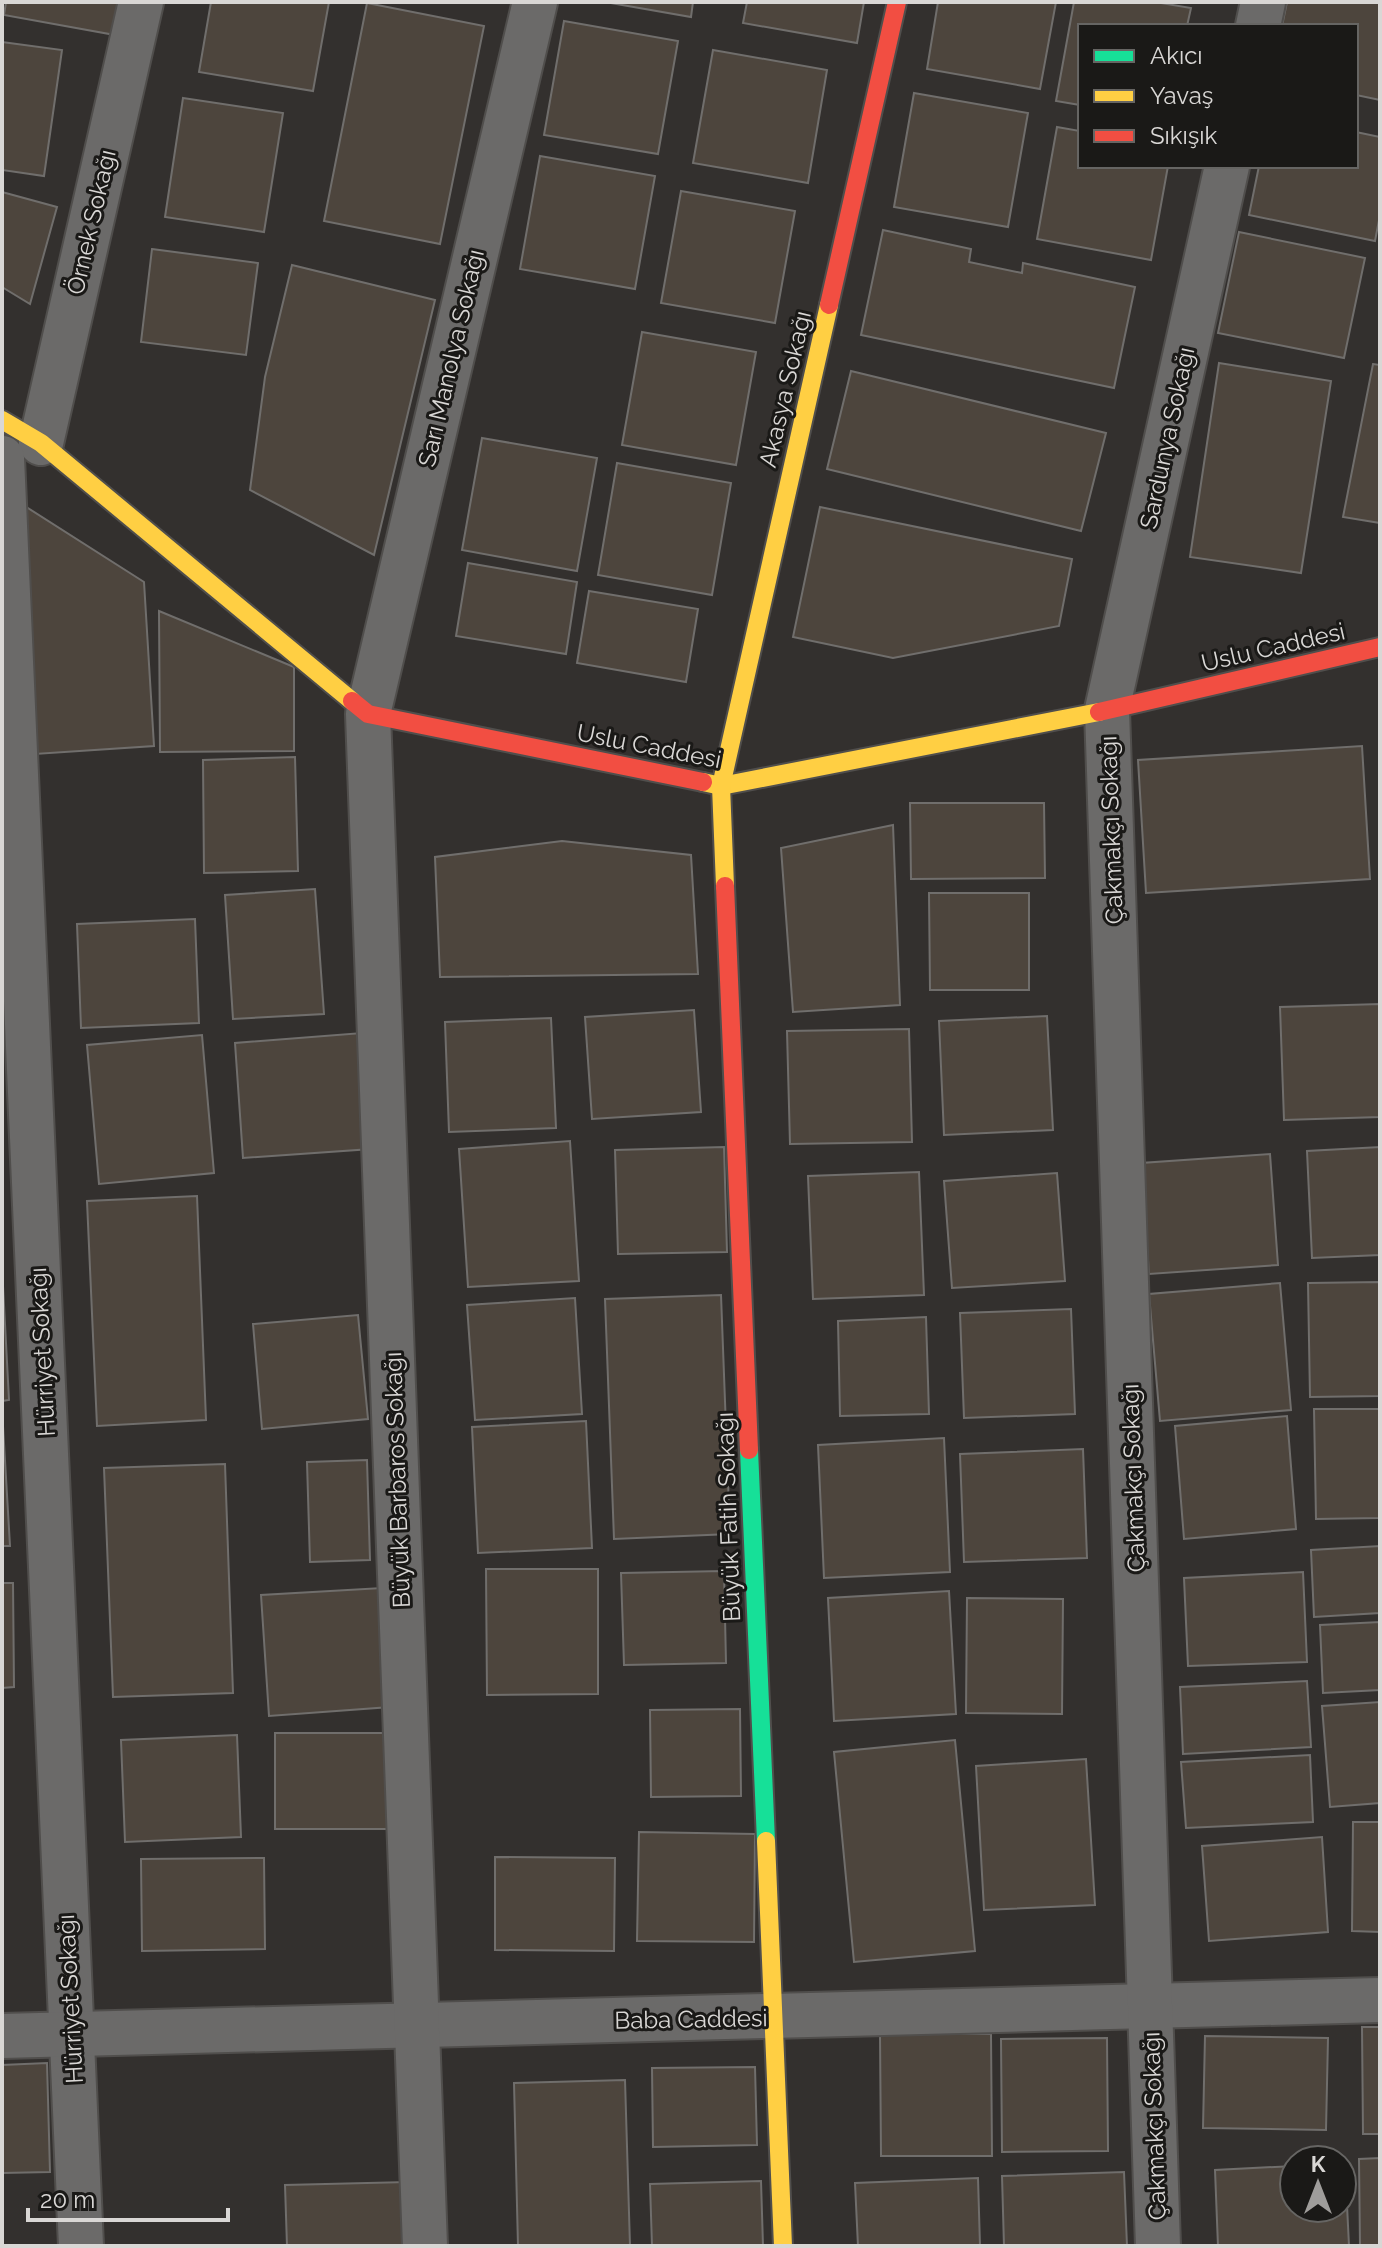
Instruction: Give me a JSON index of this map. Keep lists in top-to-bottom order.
{
  "streets": {
    "street": [
      "Örnek Sokağı",
      "Sarı Manolya Sokağı",
      "Akasya Sokağı",
      "Sardunya Sokağı",
      "Uslu Caddesi",
      "Çakmakçı Sokağı",
      "Hürriyet Sokağı",
      "Büyük Barbaros Sokağı",
      "Büyük Fatih Sokağı",
      "Baba Caddesi"
    ]
  },
  "crossings": [
    ["Örnek Sokağı", "Uslu Caddesi"],
    ["Örnek Sokağı", "Hürriyet Sokağı"],
    ["Sarı Manolya Sokağı", "Uslu Caddesi"],
    ["Sarı Manolya Sokağı", "Büyük Barbaros Sokağı"],
    ["Akasya Sokağı", "Uslu Caddesi"],
    ["Akasya Sokağı", "Büyük Fatih Sokağı"],
    ["Sardunya Sokağı", "Uslu Caddesi"],
    ["Sardunya Sokağı", "Çakmakçı Sokağı"],
    ["Uslu Caddesi", "Çakmakçı Sokağı"],
    ["Uslu Caddesi", "Hürriyet Sokağı"],
    ["Uslu Caddesi", "Büyük Barbaros Sokağı"],
    ["Uslu Caddesi", "Büyük Fatih Sokağı"],
    ["Çakmakçı Sokağı", "Baba Caddesi"],
    ["Hürriyet Sokağı", "Baba Caddesi"],
    ["Büyük Barbaros Sokağı", "Baba Caddesi"],
    ["Büyük Fatih Sokağı", "Baba Caddesi"]
  ],
  "legend": ["Akıcı", "Yavaş", "Sıkışık"],
  "scale_bar": "20 m",
  "north": "top"
}
